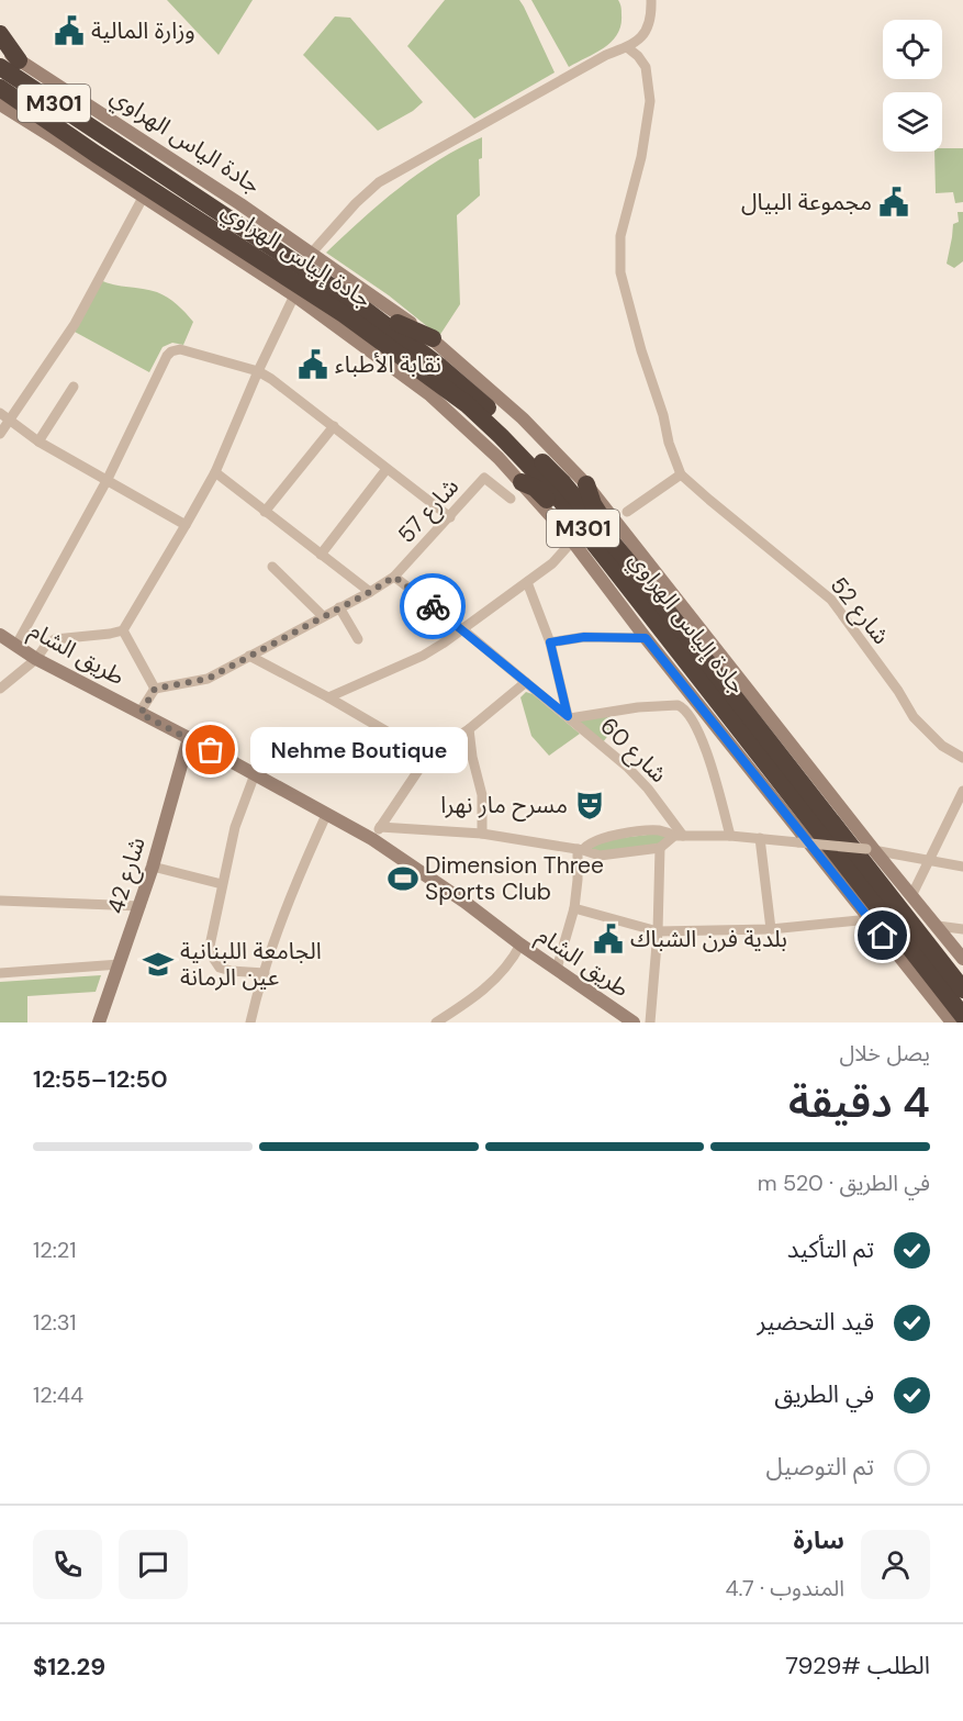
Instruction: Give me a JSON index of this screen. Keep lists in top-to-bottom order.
{
  "streets": {
    "highway": ["M301", "جادة الياس الهراوي", "جادة إلياس الهراوي"],
    "street": [
      "شارع 57",
      "شارع 52",
      "طريق الشام",
      "شارع 60",
      "شارع 42"
    ]
  },
  "crossings": [
    ["M301", "جادة الياس الهراوي"],
    ["M301", "جادة إلياس الهراوي"],
    ["جادة الياس الهراوي", "جادة إلياس الهراوي"],
    ["شارع 57", "شارع 60"],
    ["طريق الشام", "شارع 42"]
  ],
  "places": {
    "public building": [
      "وزارة المالية",
      "مجموعة البيال",
      "نقابة الأطباء",
      "بلدية فرن الشباك"
    ],
    "other": ["Nehme Boutique"],
    "theatre": ["مسرح مار نهرا"],
    "sports": ["Dimension Three Sports Club"],
    "school or university": ["الجامعة اللبنانية عين الرمانة"]
  },
  "page": {
    "bubble": "Nehme Boutique",
    "heading": ["4 دقيقة", "يصل خلال", "12:50–12:55"],
    "panel": [
      "سارة",
      "المندوب · 4.7",
      "الطلب #7929",
      "$12.29"
    ],
    "bar": "في الطريق · 520 m",
    "list": [
      ["تم التأكيد", "12:21"],
      ["قيد التحضير", "12:31"],
      ["في الطريق", "12:44"],
      "تم التوصيل"
    ]
  }
}
